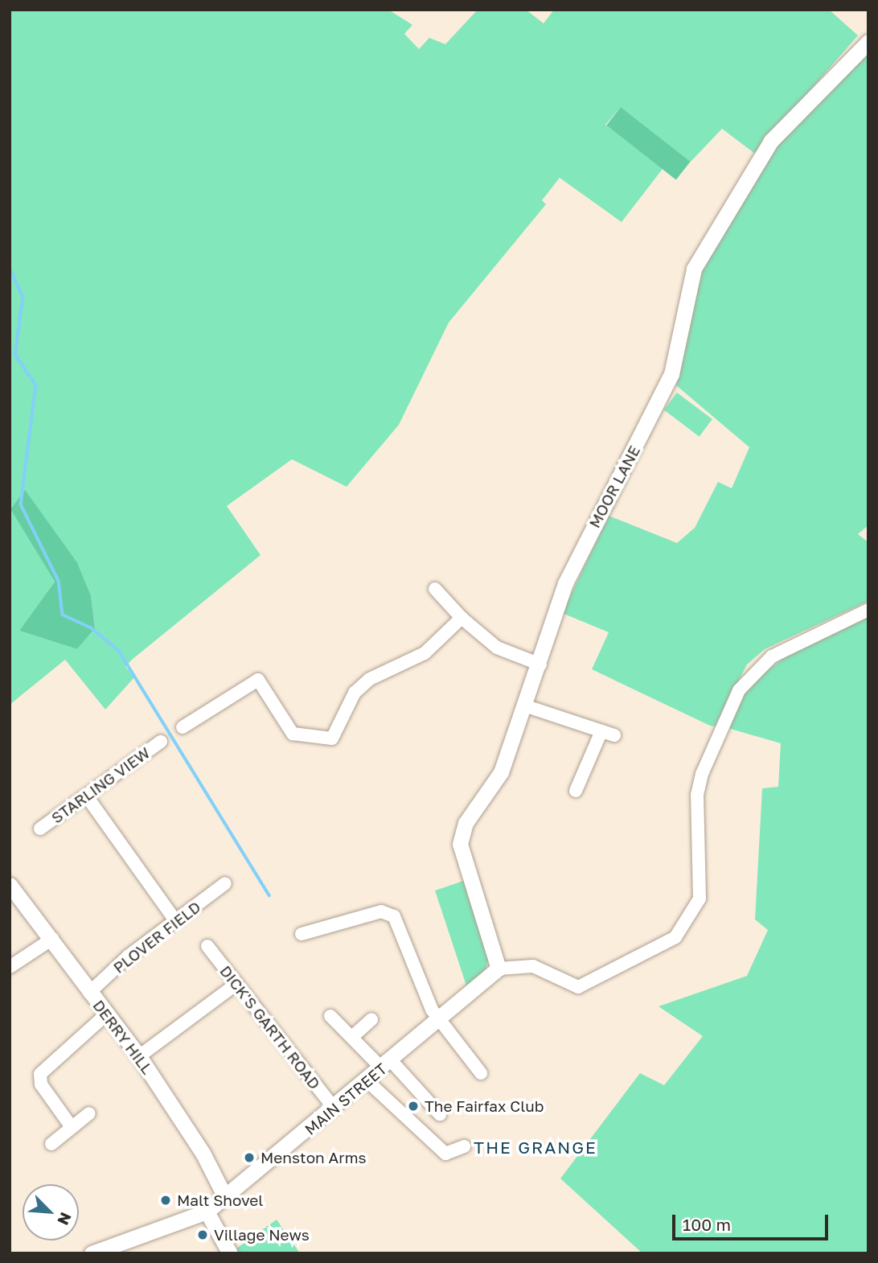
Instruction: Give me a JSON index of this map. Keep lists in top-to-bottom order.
{
  "streets": {
    "street": [
      "MOOR LANE",
      "STARLING VIEW",
      "PLOVER FIELD",
      "DICK'S GARTH ROAD",
      "DERRY HILL",
      "MAIN STREET"
    ]
  },
  "crossings": [
    ["MOOR LANE", "MAIN STREET"],
    ["PLOVER FIELD", "DERRY HILL"],
    ["DICK'S GARTH ROAD", "MAIN STREET"],
    ["DERRY HILL", "MAIN STREET"]
  ],
  "districts": ["THE GRANGE"],
  "places": [
    "The Fairfax Club",
    "Menston Arms",
    "Malt Shovel",
    "Village News"
  ],
  "scale_bar": "100 m",
  "north": "bottom right"
}
